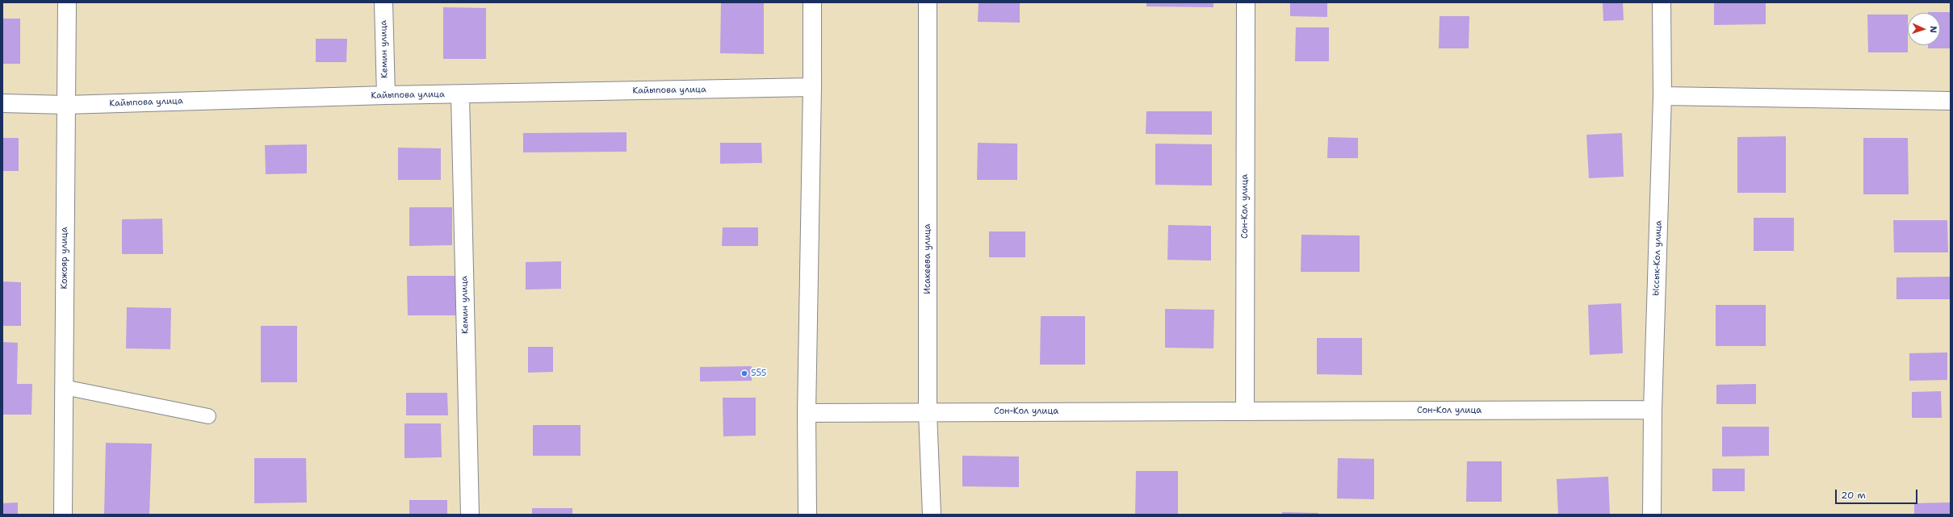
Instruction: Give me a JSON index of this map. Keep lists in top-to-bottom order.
{
  "streets": {
    "street": [
      "Кемин улица",
      "Кайыпова улица",
      "Сон-Кол улица",
      "Кожояр улица",
      "Ыссык-Кол улица",
      "Исакеева улица"
    ]
  },
  "crossings": [
    ["Кемин улица", "Кайыпова улица"],
    ["Кайыпова улица", "Кожояр улица"],
    ["Сон-Кол улица", "Ыссык-Кол улица"],
    ["Сон-Кол улица", "Исакеева улица"]
  ],
  "places": ["555"],
  "scale_bar": "20 m",
  "north": "right"
}
